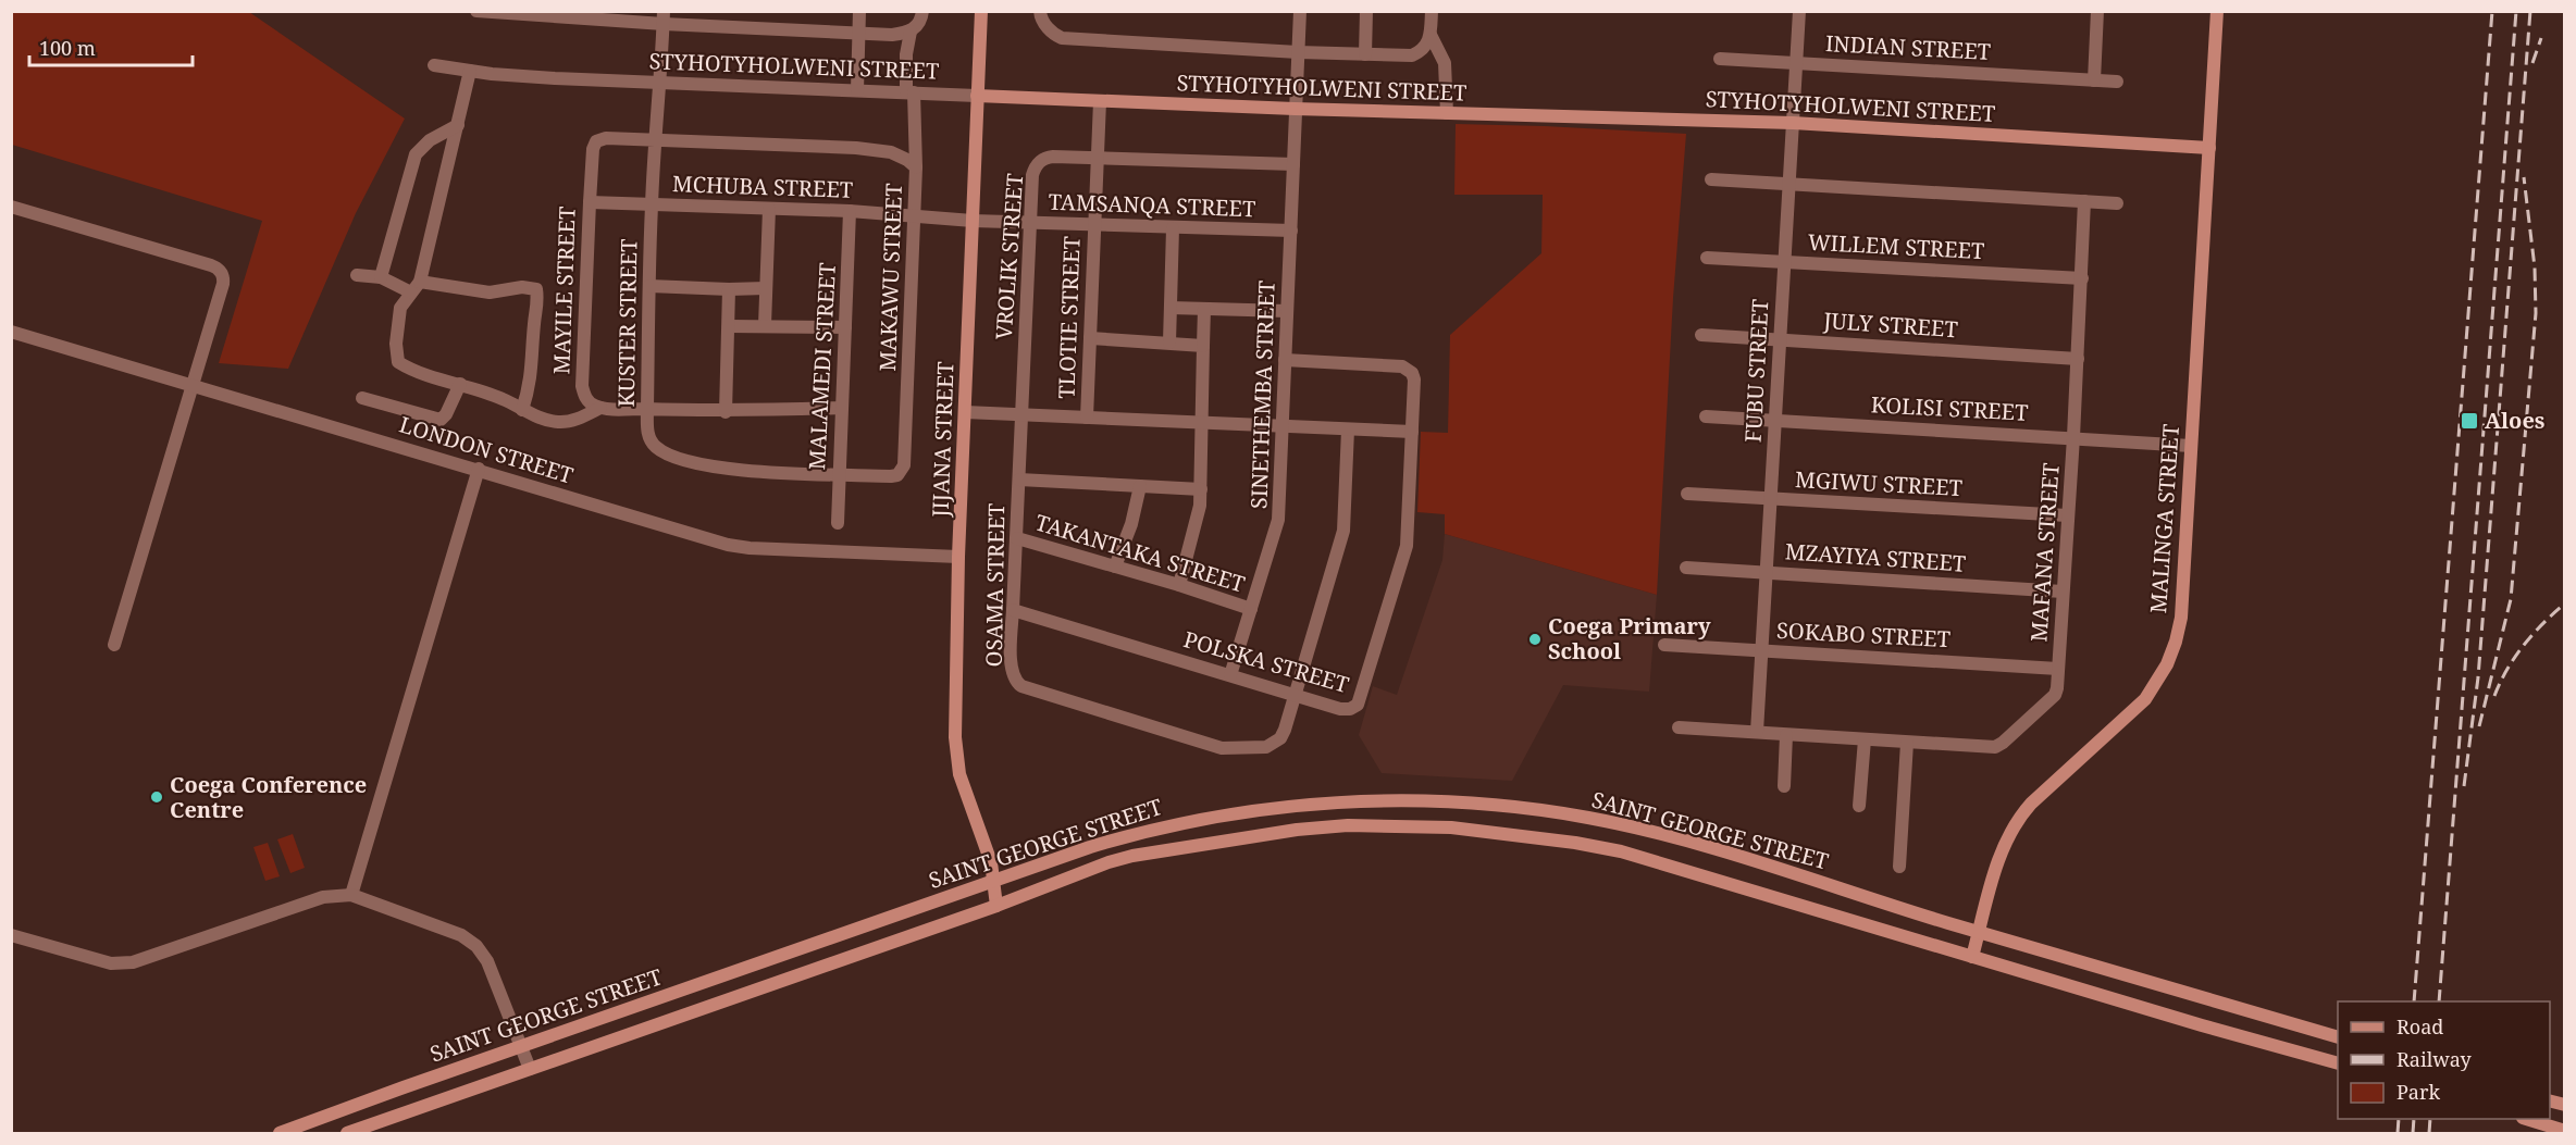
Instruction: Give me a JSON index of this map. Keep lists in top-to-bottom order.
{
  "streets": {
    "main road": [
      "STYHOTYHOLWENI STREET",
      "JIJANA STREET",
      "MALINGA STREET",
      "SAINT GEORGE STREET"
    ],
    "street": [
      "INDIAN STREET",
      "MCHUBA STREET",
      "TAMSANQA STREET",
      "WILLEM STREET",
      "VROLIK STREET",
      "MAKAWU STREET",
      "MAYILE STREET",
      "TLOTIE STREET",
      "KUSTER STREET",
      "JULY STREET",
      "MALAMEDI STREET",
      "FUBU STREET",
      "SINETHEMBA STREET",
      "KOLISI STREET",
      "LONDON STREET",
      "MGIWU STREET",
      "MAFANA STREET",
      "TAKANTAKA STREET",
      "MZAYIYA STREET",
      "OSAMA STREET",
      "SOKABO STREET",
      "POLSKA STREET"
    ]
  },
  "crossings": [
    ["INDIAN STREET", "FUBU STREET"],
    ["STYHOTYHOLWENI STREET", "TLOTIE STREET"],
    ["STYHOTYHOLWENI STREET", "KUSTER STREET"],
    ["STYHOTYHOLWENI STREET", "FUBU STREET"],
    ["STYHOTYHOLWENI STREET", "SINETHEMBA STREET"],
    ["STYHOTYHOLWENI STREET", "JIJANA STREET"],
    ["STYHOTYHOLWENI STREET", "MALINGA STREET"],
    ["MCHUBA STREET", "TAMSANQA STREET"],
    ["MCHUBA STREET", "MAKAWU STREET"],
    ["MCHUBA STREET", "MAYILE STREET"],
    ["MCHUBA STREET", "KUSTER STREET"],
    ["MCHUBA STREET", "MALAMEDI STREET"],
    ["MCHUBA STREET", "JIJANA STREET"],
    ["TAMSANQA STREET", "VROLIK STREET"],
    ["TAMSANQA STREET", "TLOTIE STREET"],
    ["TAMSANQA STREET", "SINETHEMBA STREET"],
    ["TAMSANQA STREET", "JIJANA STREET"],
    ["WILLEM STREET", "FUBU STREET"],
    ["WILLEM STREET", "MAFANA STREET"],
    ["VROLIK STREET", "TLOTIE STREET"],
    ["VROLIK STREET", "SINETHEMBA STREET"],
    ["VROLIK STREET", "OSAMA STREET"],
    ["MAKAWU STREET", "MAYILE STREET"],
    ["MAKAWU STREET", "KUSTER STREET"],
    ["MAKAWU STREET", "MALAMEDI STREET"],
    ["MAYILE STREET", "KUSTER STREET"],
    ["KUSTER STREET", "MALAMEDI STREET"],
    ["JULY STREET", "FUBU STREET"],
    ["JULY STREET", "MAFANA STREET"],
    ["FUBU STREET", "KOLISI STREET"],
    ["FUBU STREET", "MGIWU STREET"],
    ["FUBU STREET", "MAFANA STREET"],
    ["FUBU STREET", "MZAYIYA STREET"],
    ["FUBU STREET", "SOKABO STREET"],
    ["SINETHEMBA STREET", "TAKANTAKA STREET"],
    ["SINETHEMBA STREET", "POLSKA STREET"],
    ["KOLISI STREET", "MALINGA STREET"],
    ["KOLISI STREET", "MAFANA STREET"],
    ["JIJANA STREET", "LONDON STREET"],
    ["JIJANA STREET", "SAINT GEORGE STREET"],
    ["MGIWU STREET", "MAFANA STREET"],
    ["MALINGA STREET", "SAINT GEORGE STREET"],
    ["MAFANA STREET", "MZAYIYA STREET"],
    ["MAFANA STREET", "SOKABO STREET"],
    ["TAKANTAKA STREET", "OSAMA STREET"],
    ["OSAMA STREET", "POLSKA STREET"]
  ],
  "places": {
    "transit": ["Aloes"],
    "other": ["Coega Primary School", "Coega Conference Centre"]
  },
  "legend": ["Road", "Railway", "Park"],
  "scale_bar": "100 m"
}
